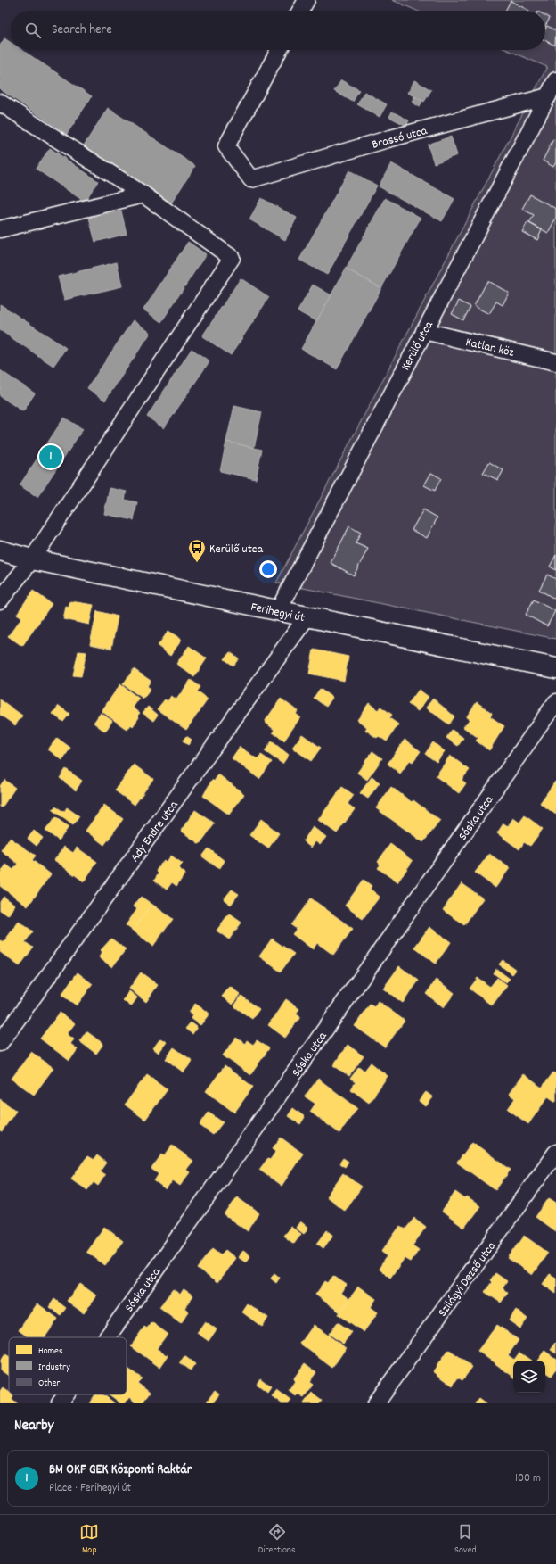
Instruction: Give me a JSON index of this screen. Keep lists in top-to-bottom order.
{
  "streets": {
    "main road": ["Ferihegyi út"],
    "street": [
      "Brassó utca",
      "Kerülő utca",
      "Katlan köz",
      "Sóska utca",
      "Ady Endre utca",
      "Szilágyi Dezső utca"
    ]
  },
  "crossings": [
    ["Brassó utca", "Kerülő utca"],
    ["Kerülő utca", "Katlan köz"],
    ["Kerülő utca", "Ferihegyi út"],
    ["Ferihegyi út", "Ady Endre utca"]
  ],
  "places": {
    "bus stop": ["Kerülő utca"]
  },
  "legend": ["Homes", "Industry", "Other"],
  "page": {
    "search": "Search here",
    "pins": "1",
    "heading": "Nearby",
    "list": [
      {
        "mark": "1",
        "name": "BM OKF GEK Központi Raktár",
        "note": "Place · Ferihegyi út",
        "value": "100 m"
      }
    ],
    "nav": ["Map", "Directions", "Saved"]
  }
}
